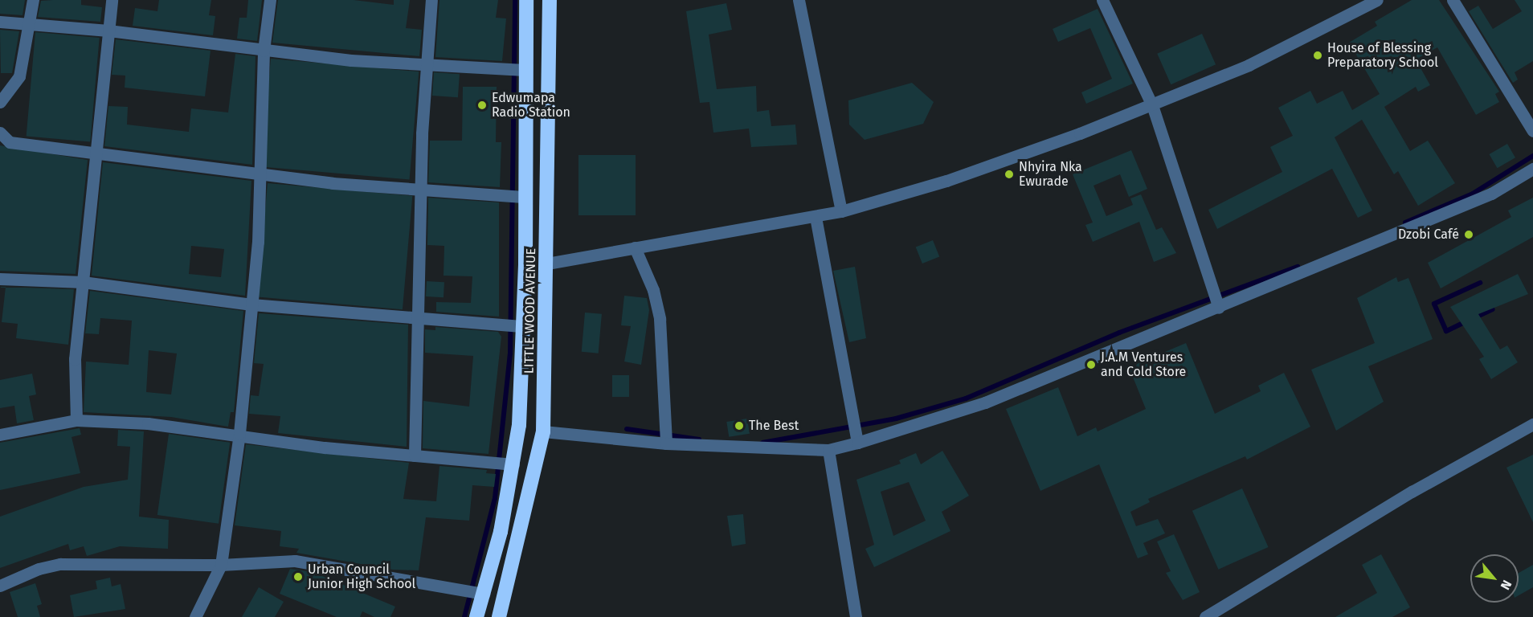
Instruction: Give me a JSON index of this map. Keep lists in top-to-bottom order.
{
  "streets": {
    "highway": ["LITTLE WOOD AVENUE"]
  },
  "places": [
    "House of Blessing Preparatory School",
    "Edwumapa Radio Station",
    "Nhyira Nka Ewurade",
    "Dzobi Café",
    "J.A.M Ventures and Cold Store",
    "The Best",
    "Urban Council Junior High School"
  ],
  "north": "bottom right"
}
